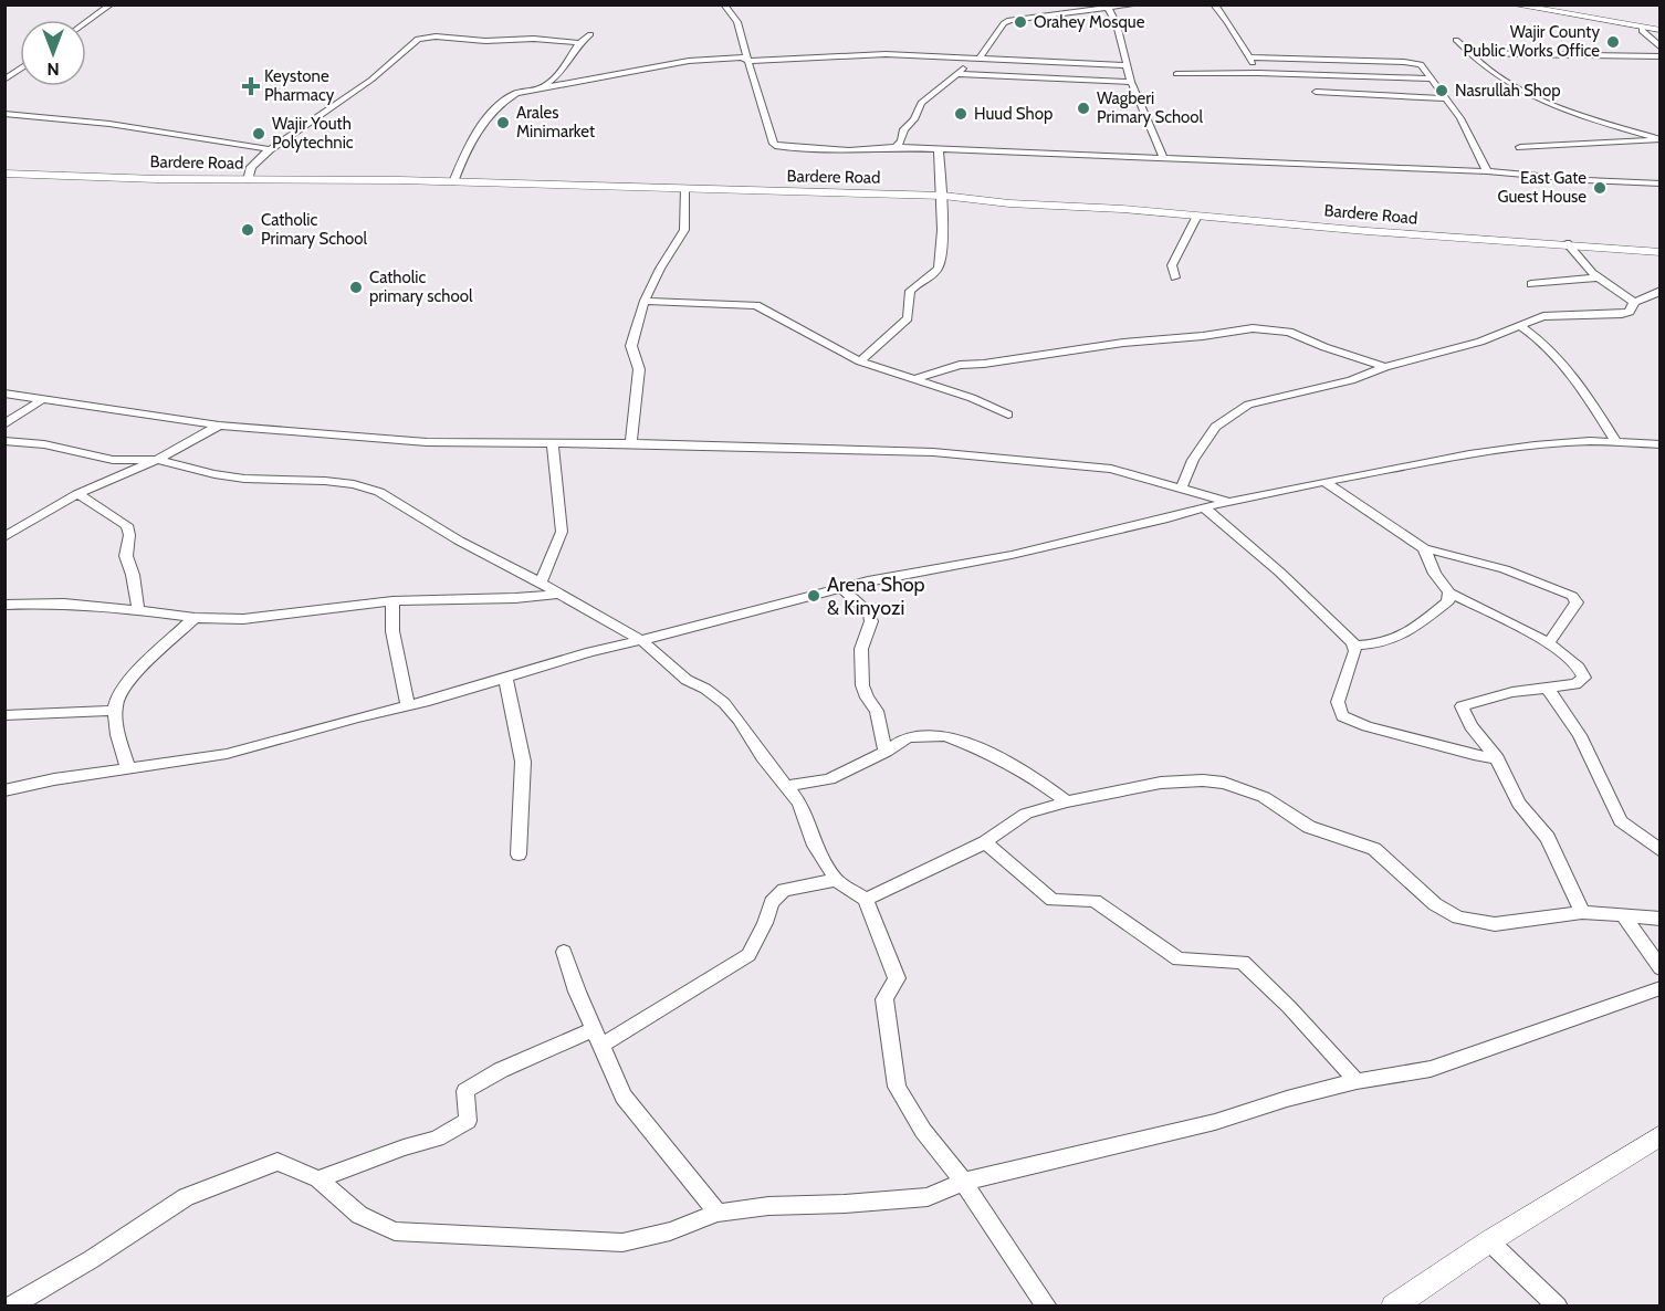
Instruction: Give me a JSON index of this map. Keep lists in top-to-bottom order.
{
  "streets": {
    "street": ["Bardere Road"]
  },
  "places": {
    "other": [
      "Orahey Mosque",
      "Wajir County Public Works Office",
      "Nasrullah Shop",
      "Wagberi Primary School",
      "Huud Shop",
      "Arales Minimarket",
      "Wajir Youth Polytechnic",
      "East Gate Guest House",
      "Catholic Primary School",
      "Catholic primary school",
      "Arena Shop & Kinyozi"
    ],
    "health": ["Keystone Pharmacy"]
  },
  "north": "bottom"
}
